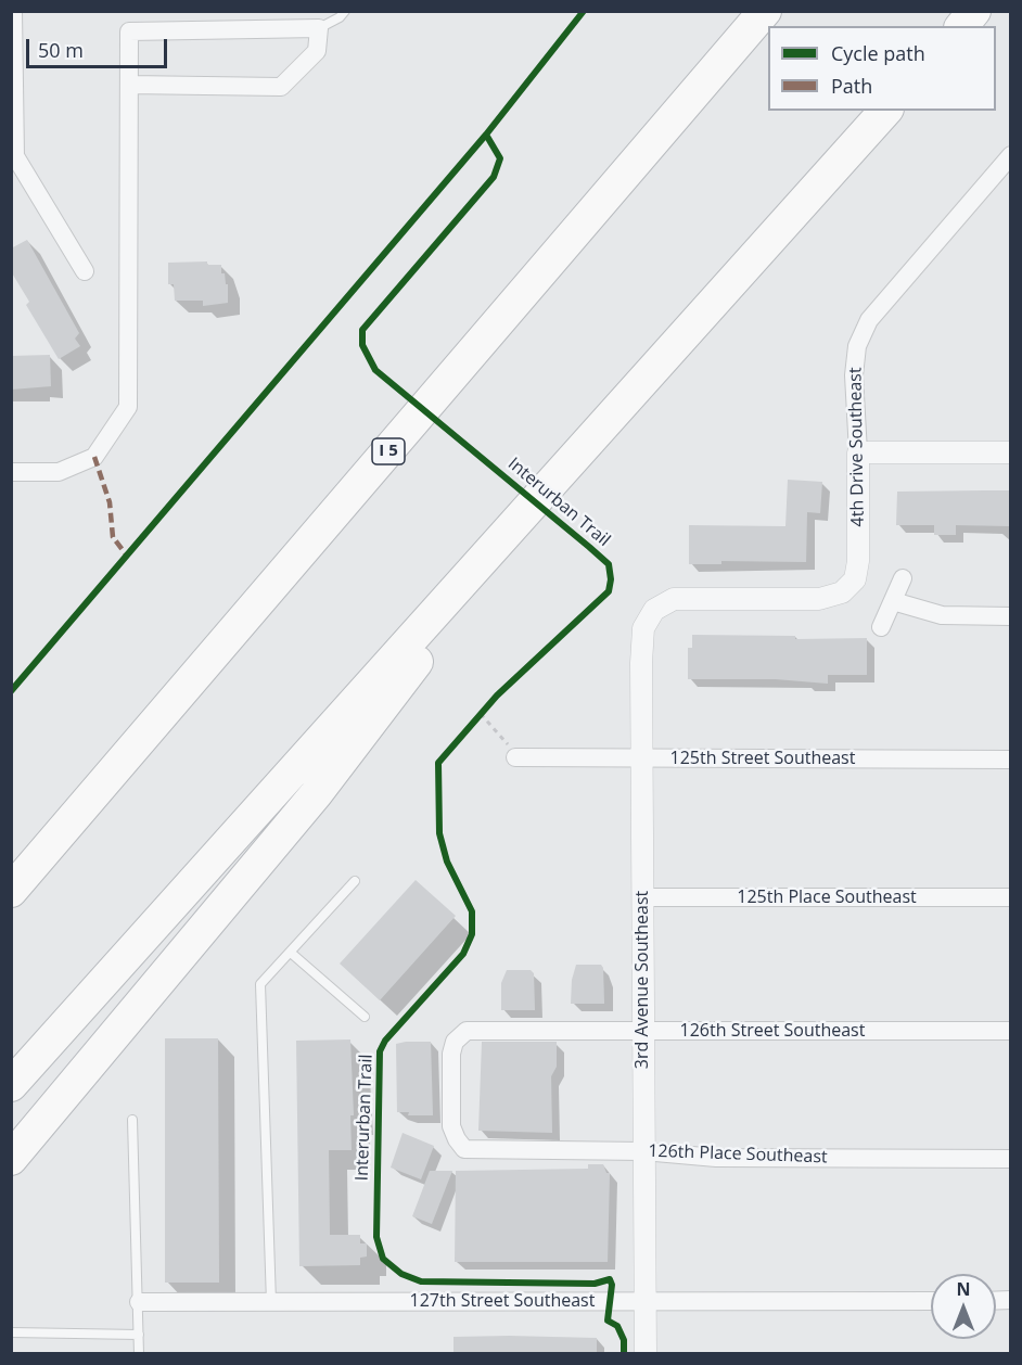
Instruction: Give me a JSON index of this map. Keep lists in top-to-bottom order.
{
  "streets": {
    "highway": ["I 5"],
    "street": [
      "4th Drive Southeast",
      "125th Street Southeast",
      "125th Place Southeast",
      "3rd Avenue Southeast",
      "126th Street Southeast",
      "126th Place Southeast",
      "127th Street Southeast"
    ],
    "cycle path": ["Interurban Trail"]
  },
  "crossings": [
    ["4th Drive Southeast", "3rd Avenue Southeast"],
    ["125th Street Southeast", "3rd Avenue Southeast"],
    ["125th Place Southeast", "3rd Avenue Southeast"],
    ["3rd Avenue Southeast", "126th Street Southeast"],
    ["3rd Avenue Southeast", "126th Place Southeast"],
    ["3rd Avenue Southeast", "127th Street Southeast"],
    ["126th Street Southeast", "126th Place Southeast"]
  ],
  "legend": ["Cycle path", "Path"],
  "scale_bar": "50 m",
  "north": "top"
}
